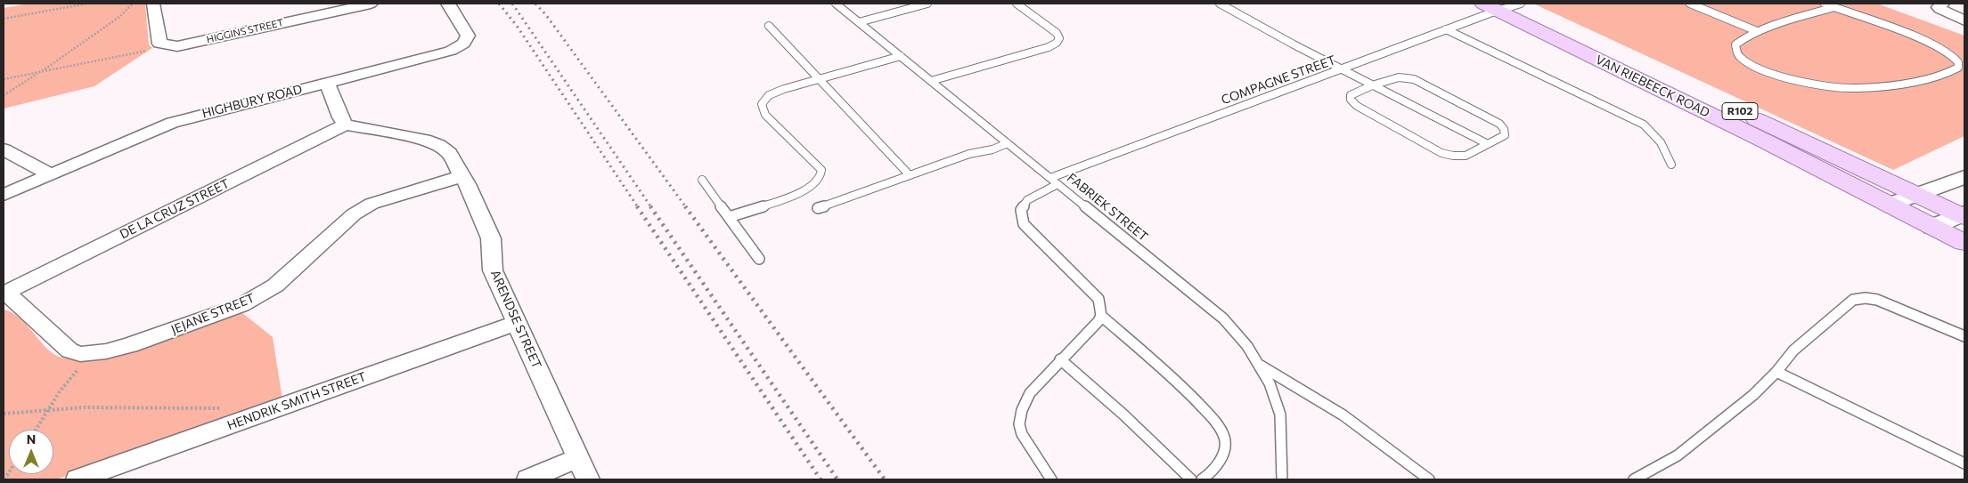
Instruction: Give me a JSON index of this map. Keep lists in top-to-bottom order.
{
  "streets": {
    "main road": ["VAN RIEBEECK ROAD", "R102"],
    "street": [
      "HIGGINS STREET",
      "HIGHBURY ROAD",
      "DE LA CRUZ STREET",
      "JEJANE STREET",
      "ARENDSE STREET",
      "HENDRIK SMITH STREET"
    ],
    "lane": ["COMPAGNE STREET", "FABRIEK STREET"]
  },
  "crossings": [
    ["COMPAGNE STREET", "VAN RIEBEECK ROAD"],
    ["COMPAGNE STREET", "FABRIEK STREET"],
    ["DE LA CRUZ STREET", "JEJANE STREET"],
    ["DE LA CRUZ STREET", "ARENDSE STREET"],
    ["JEJANE STREET", "ARENDSE STREET"],
    ["ARENDSE STREET", "HENDRIK SMITH STREET"]
  ],
  "north": "top"
}
